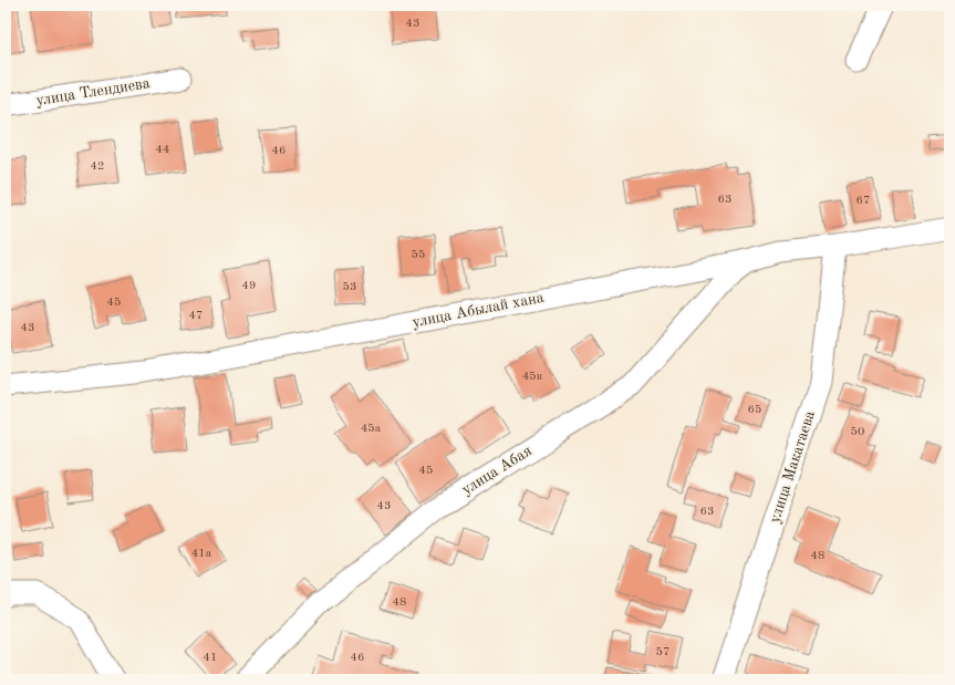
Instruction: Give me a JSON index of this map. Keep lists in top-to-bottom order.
{
  "streets": {
    "street": [
      "улица Тлендиева",
      "улица Абылай хана",
      "улица Макатаева",
      "улица Абая"
    ]
  },
  "crossings": [
    ["улица Абылай хана", "улица Макатаева"],
    ["улица Абылай хана", "улица Абая"]
  ],
  "house_numbers": [
    "43",
    "44",
    "46",
    "42",
    "63",
    "67",
    "55",
    "49",
    "53",
    "45",
    "47",
    "43",
    "45в",
    "65",
    "45а",
    "50",
    "45",
    "43",
    "63",
    "41а",
    "48",
    "48",
    "57",
    "41",
    "46"
  ]
}
